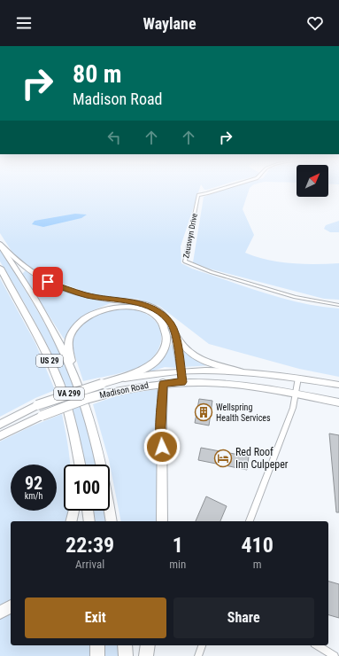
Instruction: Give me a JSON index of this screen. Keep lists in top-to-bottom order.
{
  "streets": {
    "highway": ["US 29"],
    "main road": ["Madison Road", "VA 299"],
    "street": ["Zeuswyn Drive"]
  },
  "places": {
    "building": ["Wellspring Health Services"],
    "hotel": ["Red Roof Inn Culpeper"]
  },
  "north": "top right",
  "page": {
    "header": "Waylane",
    "turn": ["80 m", "Madison Road"],
    "speed": "92 km/h",
    "limit": "100",
    "eta": [
      "22:39",
      "Arrival",
      "1",
      "min",
      "410",
      "m"
    ],
    "buttons": ["Exit", "Share"]
  }
}
